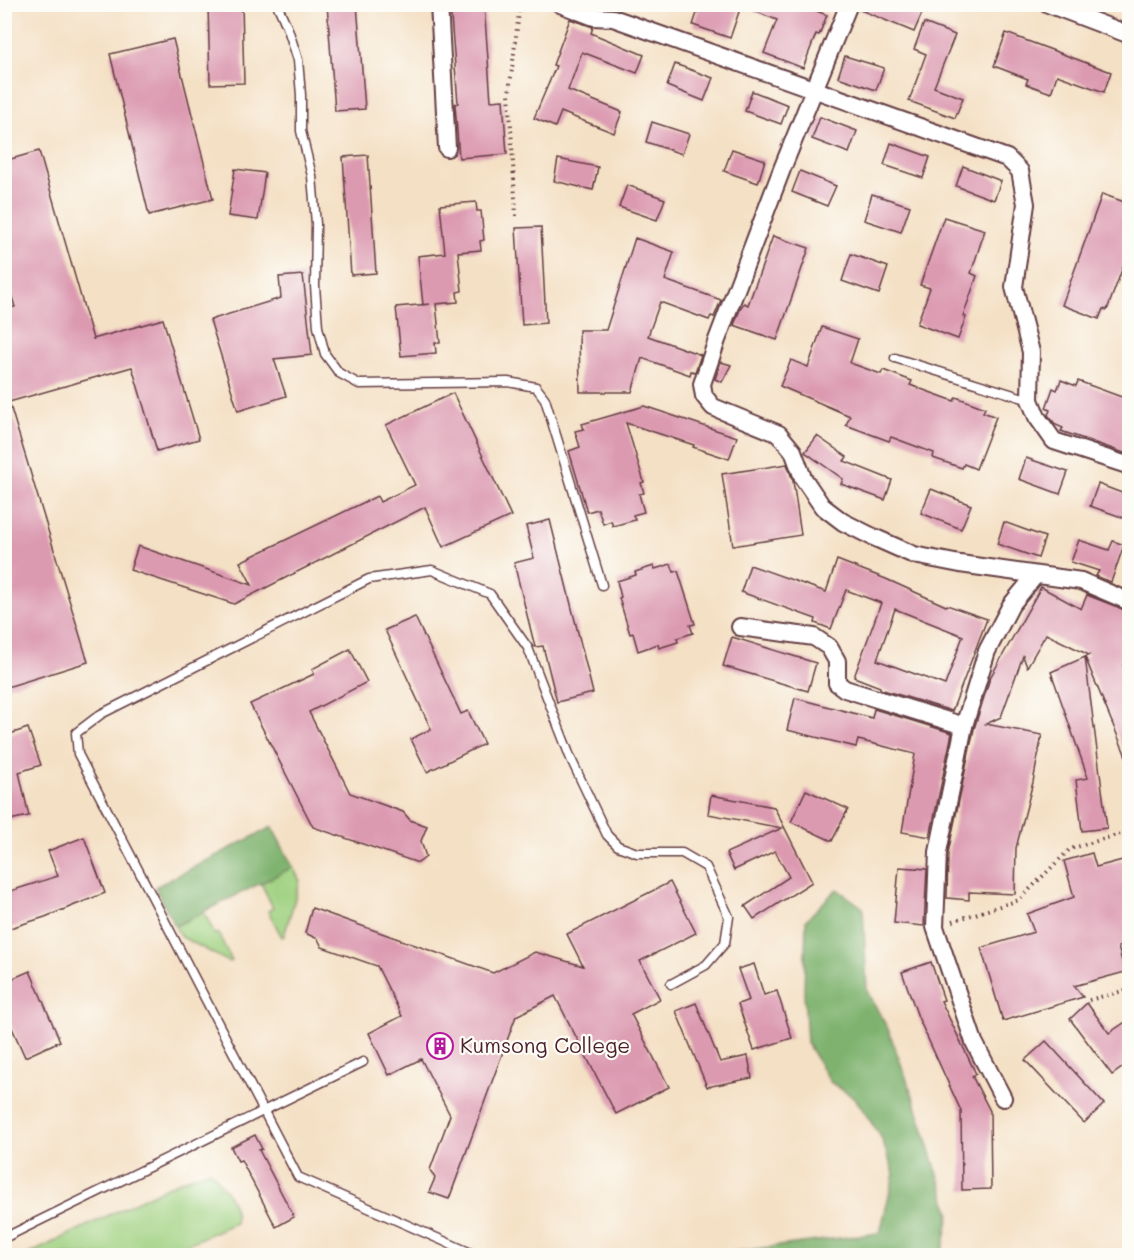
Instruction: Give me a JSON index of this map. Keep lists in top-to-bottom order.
{
  "places": {
    "building": ["Kumsong College"]
  }
}
